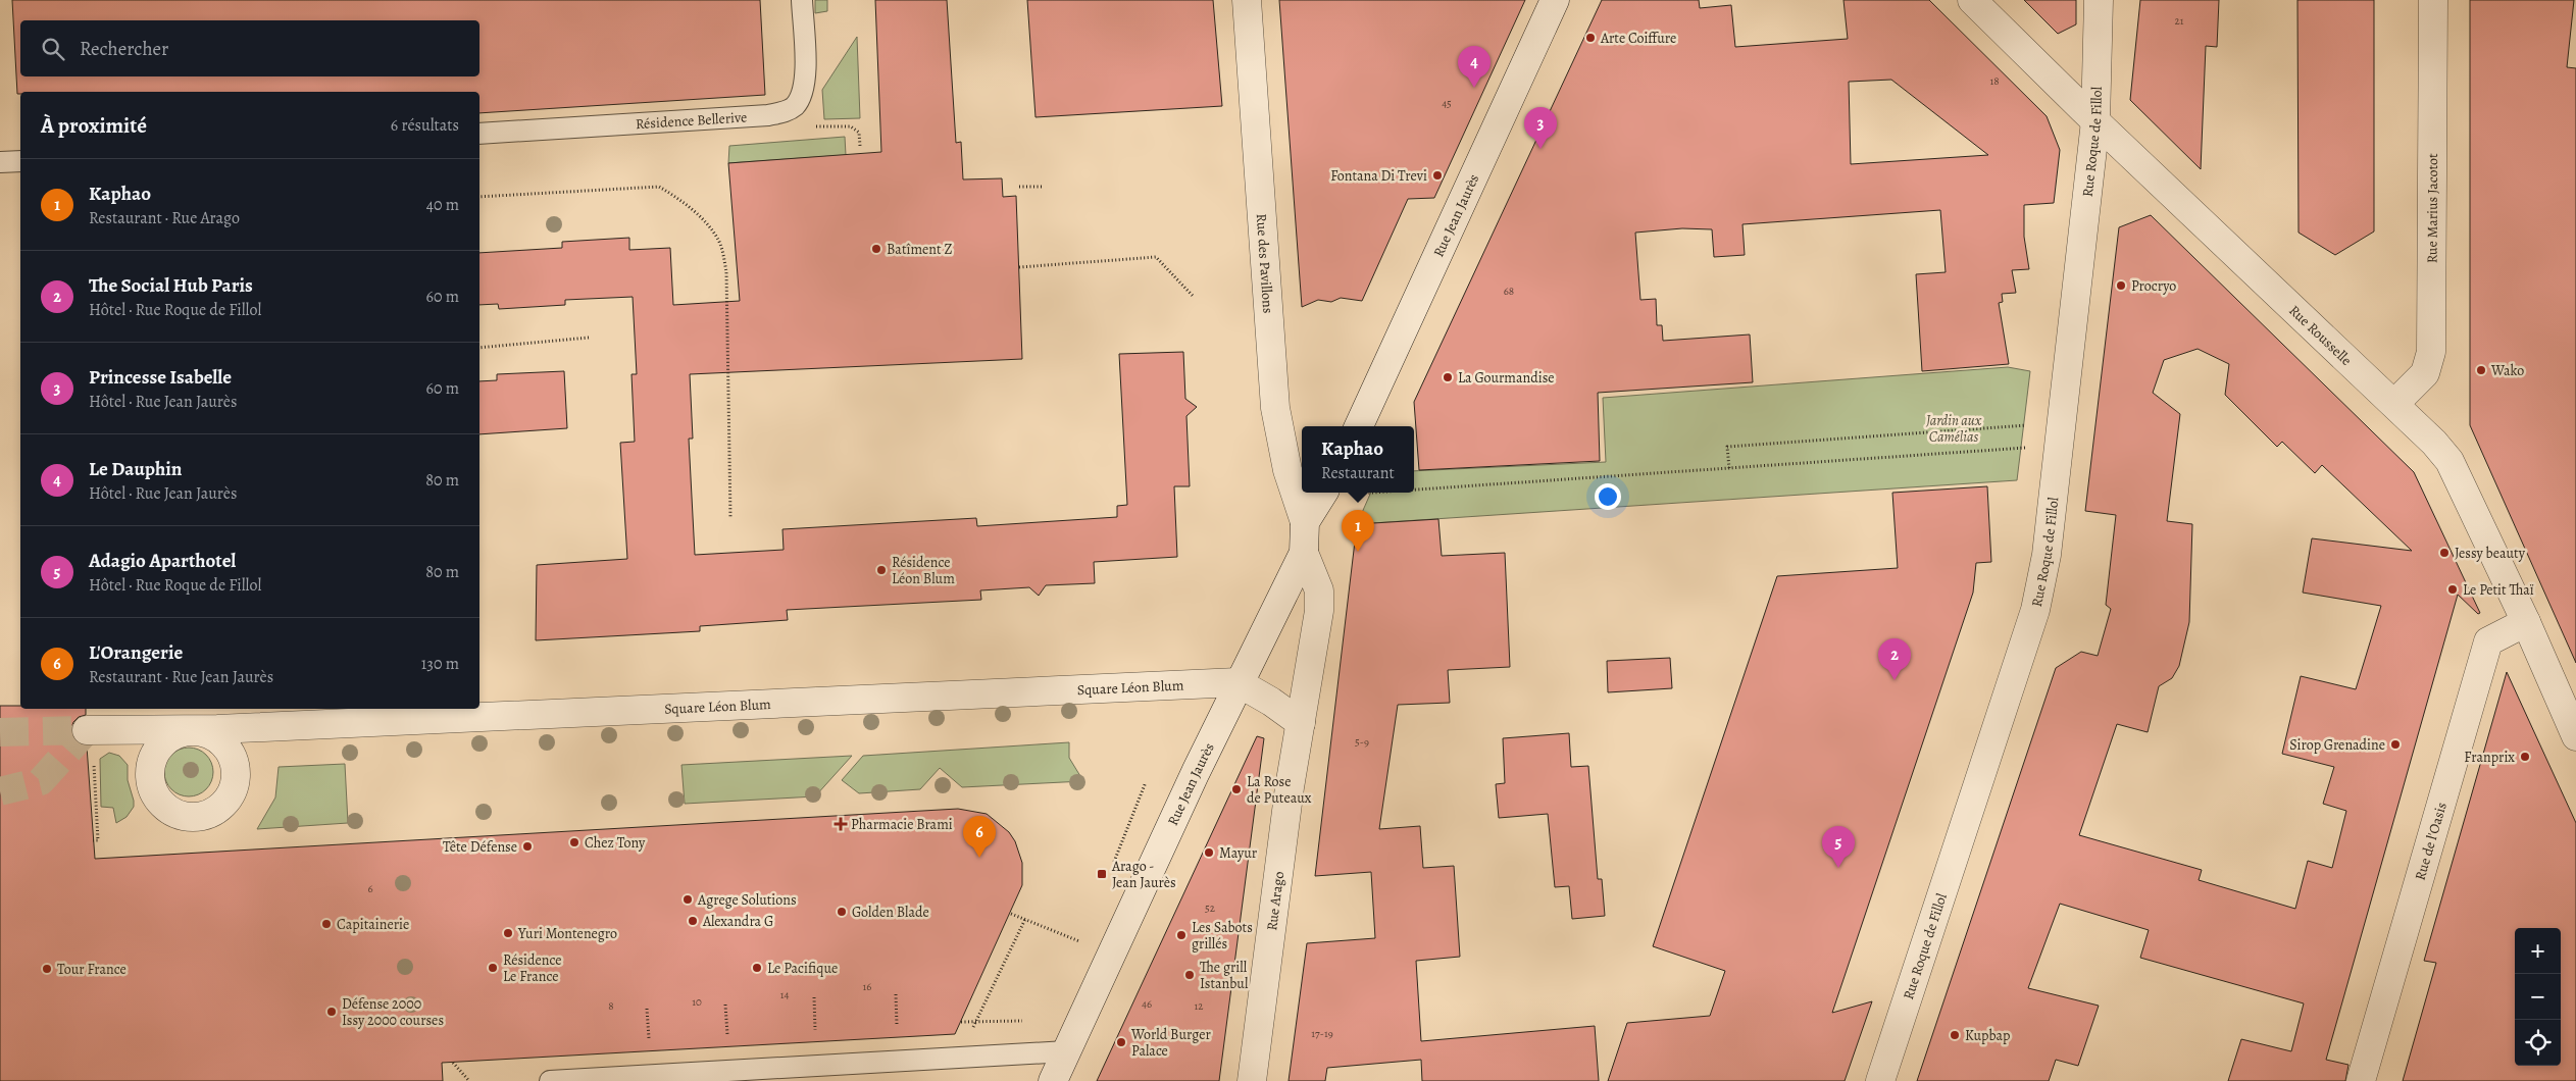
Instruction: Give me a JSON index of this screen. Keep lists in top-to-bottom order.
{
  "streets": {
    "street": [
      "Rue Roque de Fillol",
      "Rue Marius Jacotot",
      "Rue Jean Jaurès",
      "Rue des Pavillons",
      "Rue Rousselle",
      "Square Léon Blum",
      "Rue de l'Oasis",
      "Rue Arago"
    ],
    "lane": ["Résidence Bellerive"]
  },
  "crossings": [
    ["Rue Roque de Fillol", "Rue Rousselle"],
    ["Rue Marius Jacotot", "Rue Rousselle"],
    ["Rue Jean Jaurès", "Rue des Pavillons"],
    ["Rue Jean Jaurès", "Square Léon Blum"],
    ["Rue Jean Jaurès", "Rue Arago"],
    ["Rue Rousselle", "Rue de l'Oasis"]
  ],
  "parks": ["Jardin aux Camélias"],
  "places": {
    "other": [
      "Arte Coiffure",
      "Fontana Di Trevi",
      "Batîment Z",
      "Procryo",
      "Wako",
      "La Gourmandise",
      "Jessy beauty",
      "Résidence Léon Blum",
      "Le Petit Thaï",
      "Sirop Grenadine",
      "Franprix",
      "La Rose de Puteaux",
      "Chez Tony",
      "Tête Défense",
      "Mayur",
      "Agrege Solutions",
      "Golden Blade",
      "Alexandra G",
      "Capitainerie",
      "Yuri Montenegro",
      "Les Sabots grillés",
      "Résidence Le France",
      "Le Pacifique",
      "Tour France",
      "The grill Istanbul",
      "Défense 2000 Issy 2000 courses",
      "Kupbap",
      "World Burger Palace"
    ],
    "health": ["Pharmacie Brami"],
    "transit": ["Arago - Jean Jaurès"]
  },
  "house_numbers": [
    "21",
    "18",
    "45",
    "68",
    "5-9",
    "6",
    "52",
    "16",
    "14",
    "10",
    "46",
    "8",
    "12",
    "17-19"
  ],
  "page": {
    "search": "Rechercher",
    "pins": [
      "4",
      "3",
      "1",
      "2",
      "6",
      "5"
    ],
    "heading": ["À proximité", "6 résultats"],
    "list": [
      {
        "mark": "1",
        "name": "Kaphao",
        "note": "Restaurant · Rue Arago",
        "value": "40 m"
      },
      {
        "mark": "2",
        "name": "The Social Hub Paris",
        "note": "Hôtel · Rue Roque de Fillol",
        "value": "60 m"
      },
      {
        "mark": "3",
        "name": "Princesse Isabelle",
        "note": "Hôtel · Rue Jean Jaurès",
        "value": "60 m"
      },
      {
        "mark": "4",
        "name": "Le Dauphin",
        "note": "Hôtel · Rue Jean Jaurès",
        "value": "80 m"
      },
      {
        "mark": "5",
        "name": "Adagio Aparthotel",
        "note": "Hôtel · Rue Roque de Fillol",
        "value": "80 m"
      },
      {
        "mark": "6",
        "name": "L'Orangerie",
        "note": "Restaurant · Rue Jean Jaurès",
        "value": "130 m"
      }
    ],
    "popup": ["Kaphao", "Restaurant"],
    "map_buttons": ["+", "−"]
  }
}
